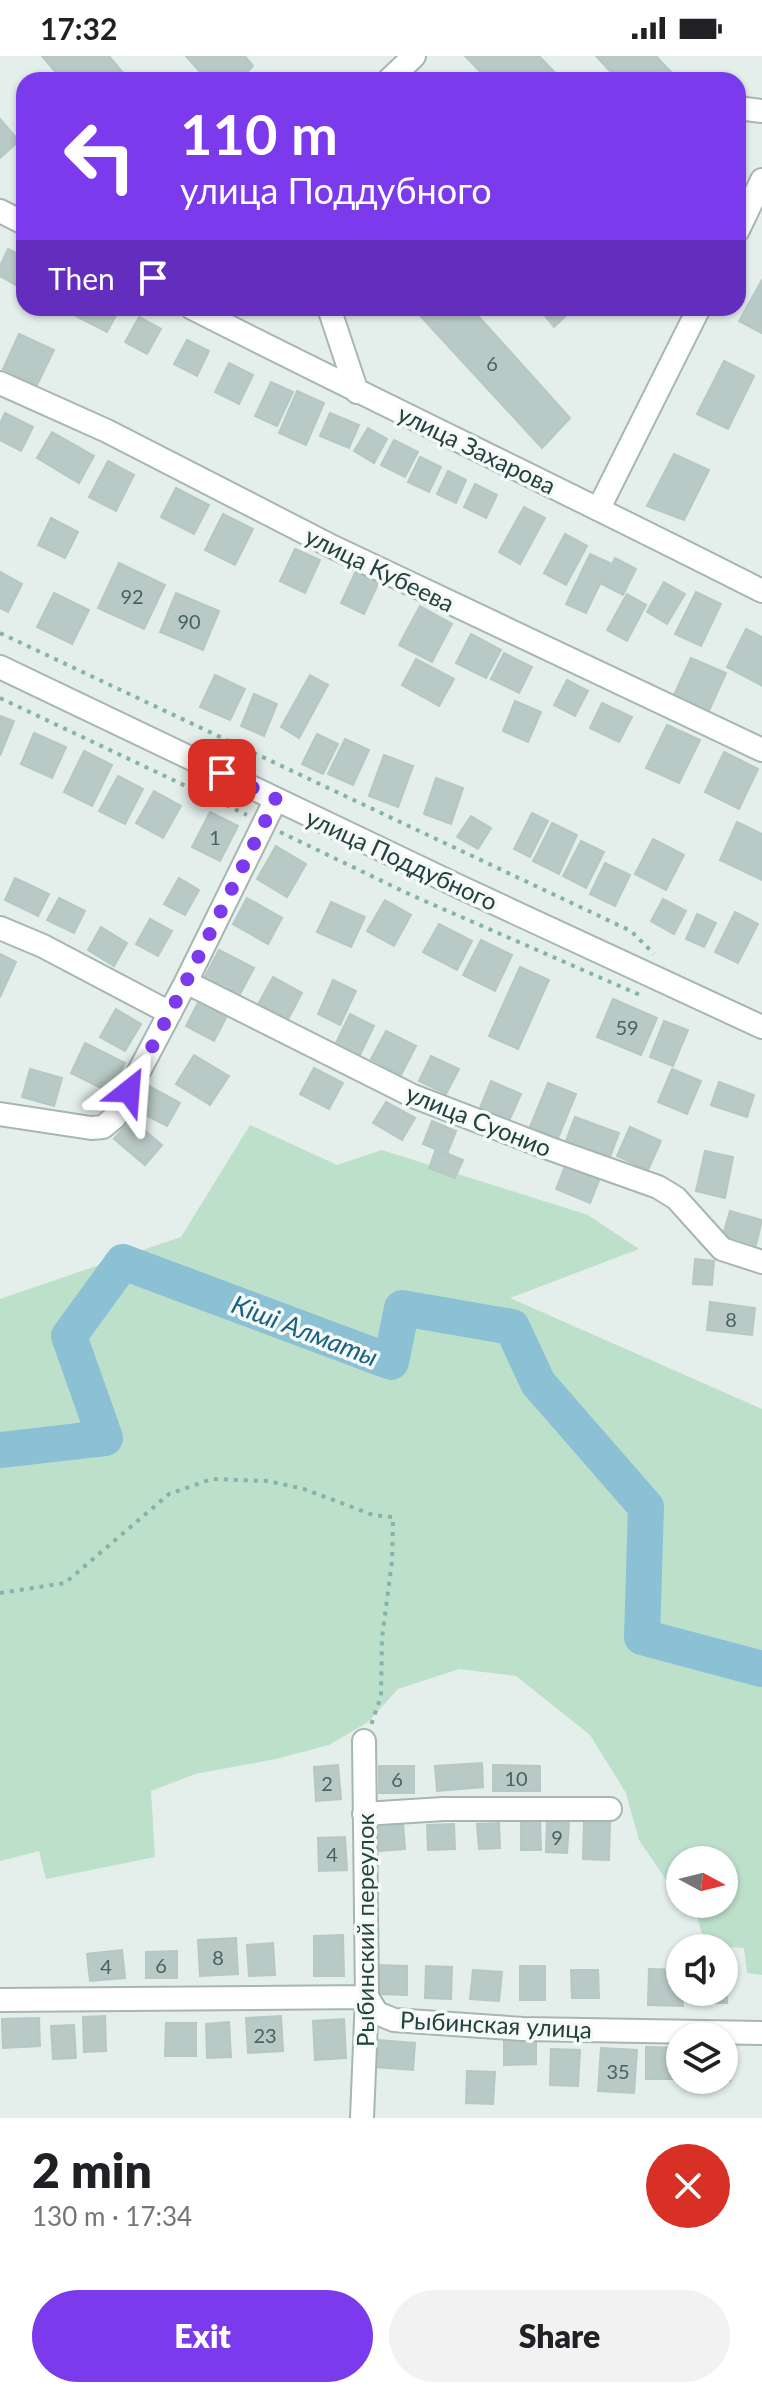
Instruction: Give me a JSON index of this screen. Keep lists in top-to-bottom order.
{
  "streets": {
    "street": [
      "улица Захарова",
      "улица Кубеева",
      "улица Поддубного",
      "улица Суонио",
      "Рыбинский переулок",
      "Рыбинская улица"
    ]
  },
  "crossings": [
    ["Рыбинский переулок", "Рыбинская улица"]
  ],
  "water": ["Кіші Алматы"],
  "house_numbers": [
    "6",
    "92",
    "90",
    "1",
    "59",
    "8",
    "10",
    "6",
    "2",
    "9",
    "4",
    "8",
    "6",
    "4",
    "23",
    "35"
  ],
  "north": "right",
  "page": {
    "status": "17:32",
    "turn": ["110 m", "улица Поддубного"],
    "then": "Then",
    "heading": ["2 min", "130 m · 17:34"],
    "buttons": ["Exit", "Share"]
  }
}
